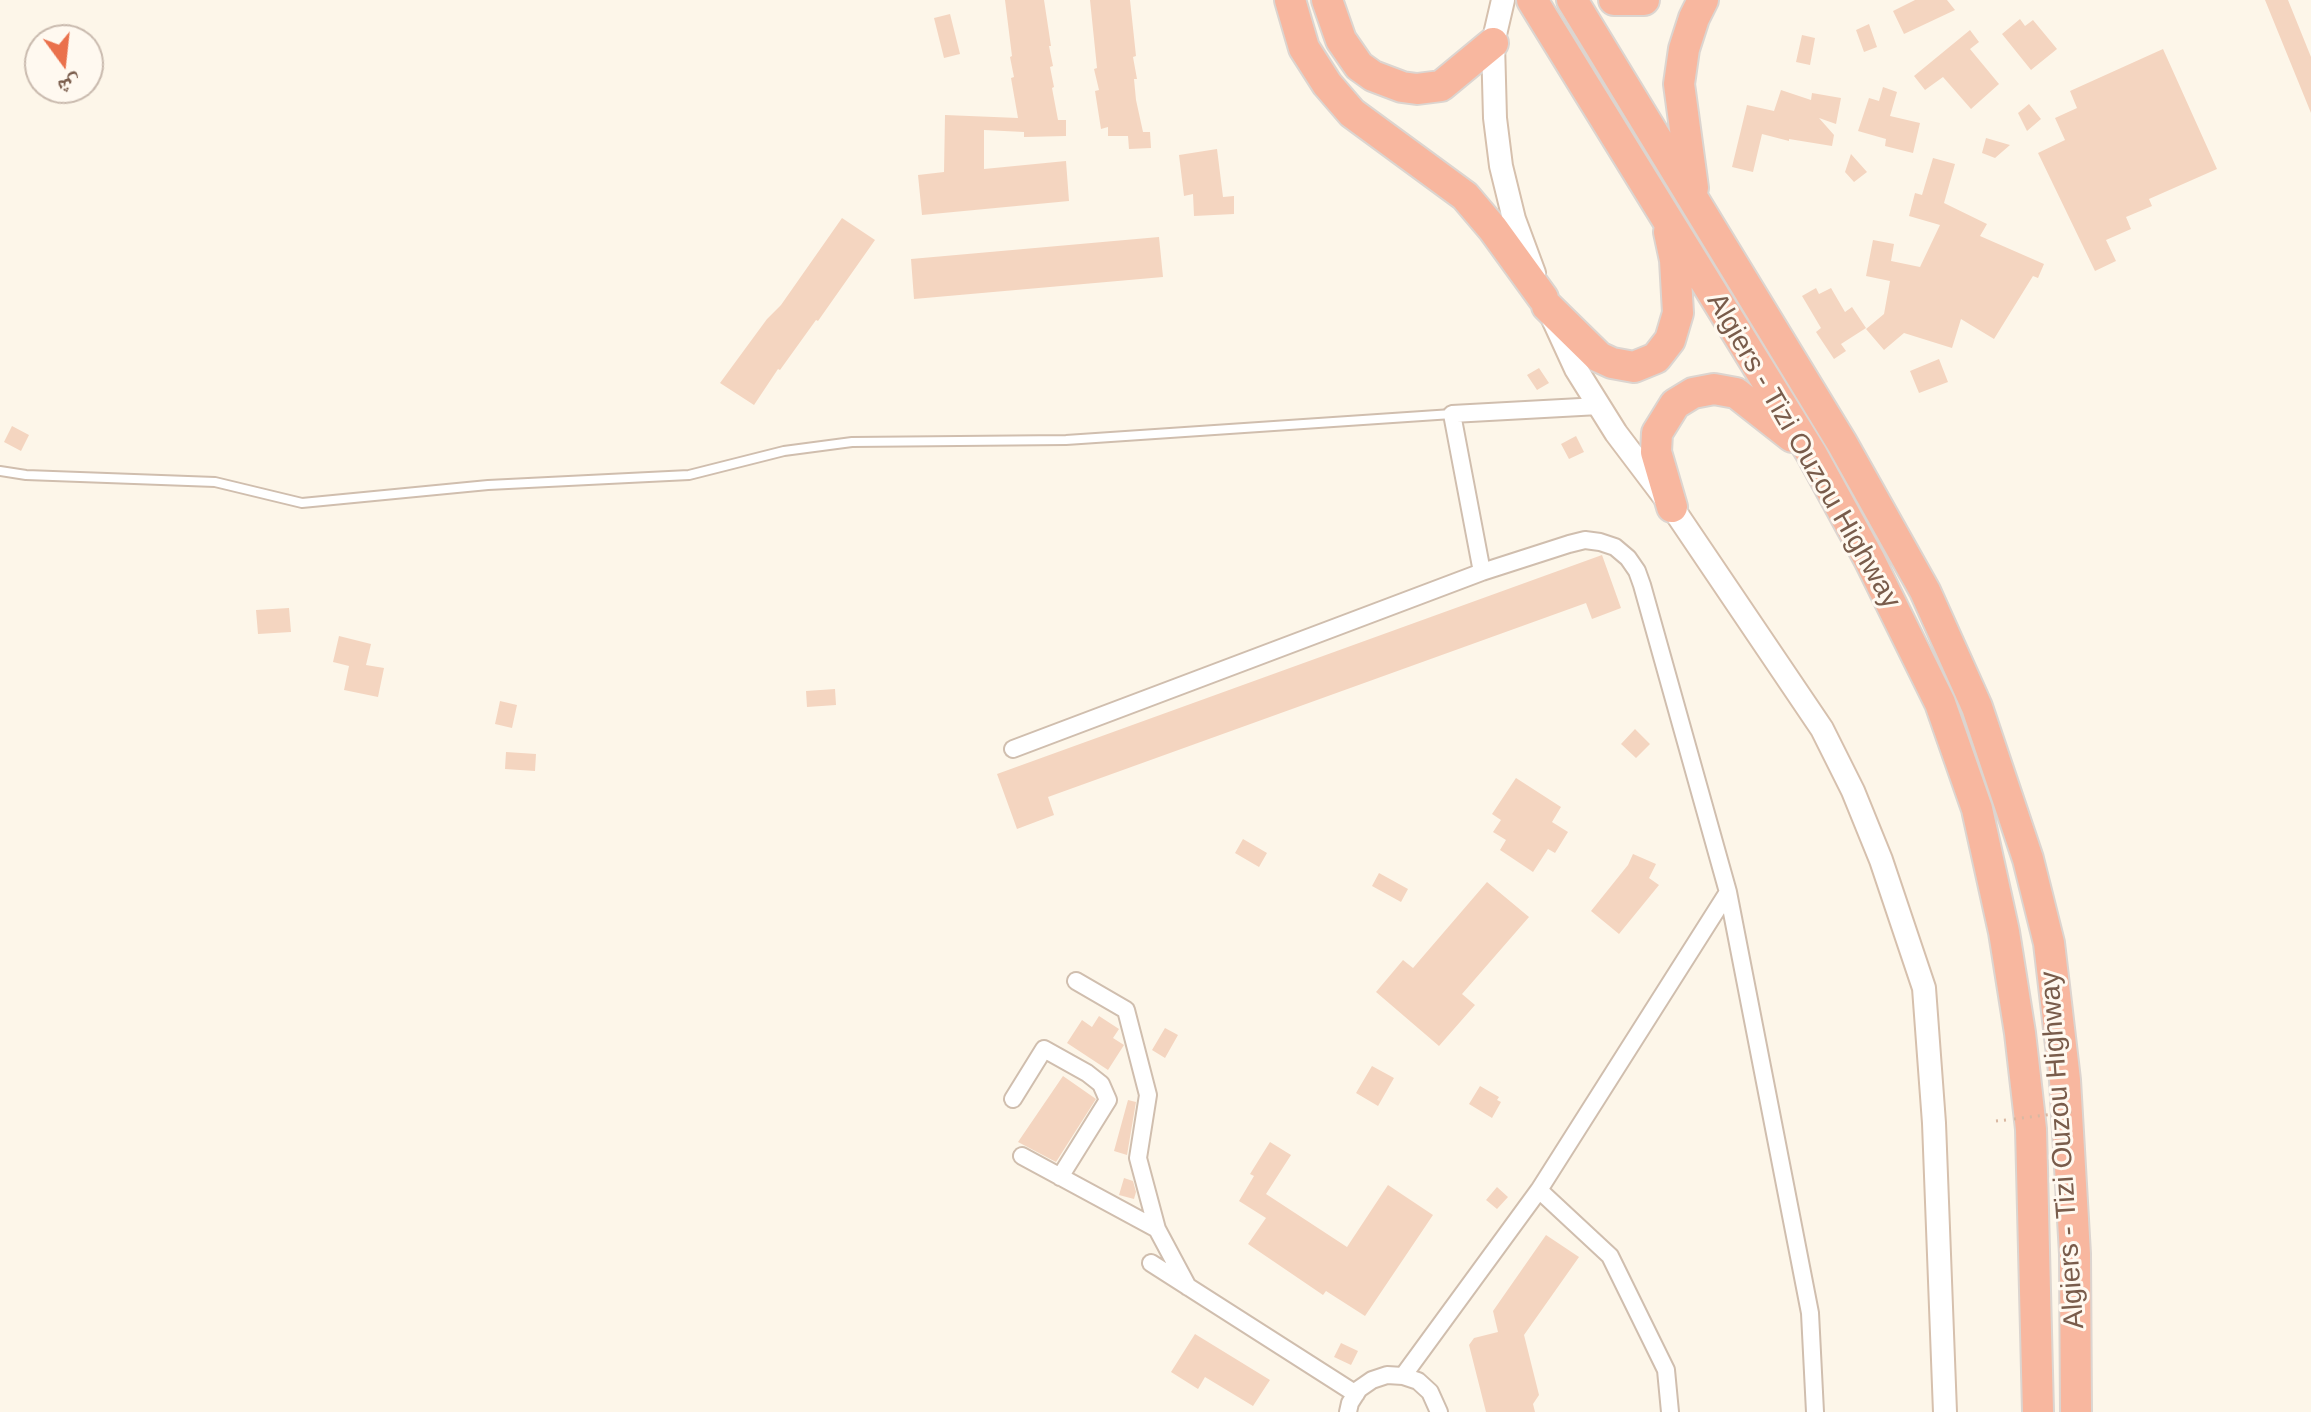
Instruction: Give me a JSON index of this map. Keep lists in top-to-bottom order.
{
  "streets": {
    "highway": ["Algiers - Tizi Ouzou Highway"]
  },
  "north": "bottom"
}
